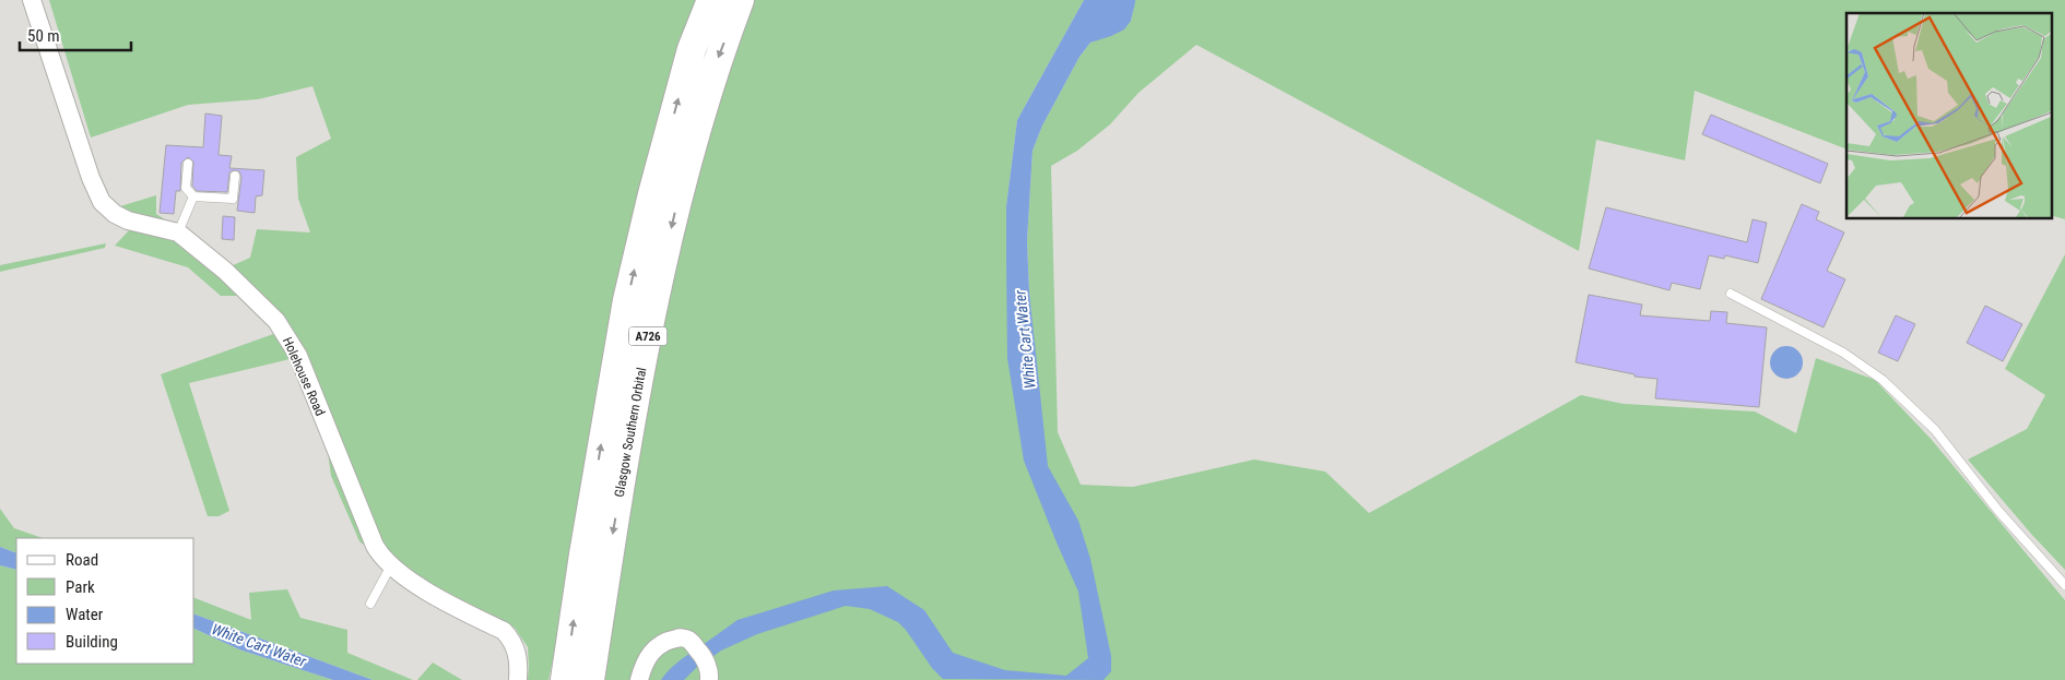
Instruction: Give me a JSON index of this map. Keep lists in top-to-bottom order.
{
  "streets": {
    "highway": ["A726", "Glasgow Southern Orbital"],
    "street": ["Holehouse Road"]
  },
  "water": ["White Cart Water"],
  "legend": [
    "Road",
    "Park",
    "Water",
    "Building"
  ],
  "scale_bar": "50 m"
}
